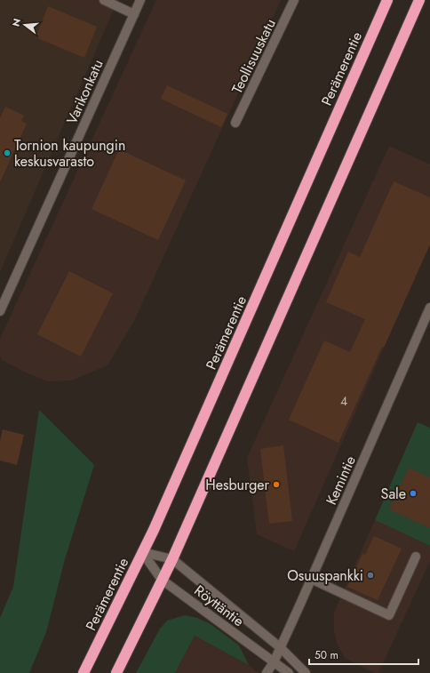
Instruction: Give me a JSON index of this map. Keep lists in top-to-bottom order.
{
  "streets": {
    "highway": ["Perämerentie"],
    "street": [
      "Teollisuuskatu",
      "Varikonkatu",
      "Kemintie",
      "Röyttäntie"
    ]
  },
  "crossings": [
    ["Perämerentie", "Röyttäntie"],
    ["Kemintie", "Röyttäntie"]
  ],
  "places": [
    "Tornion kaupungin keskusvarasto",
    "Hesburger",
    "Sale",
    "Osuuspankki"
  ],
  "house_numbers": ["4"],
  "scale_bar": "50 m",
  "north": "left"
}
